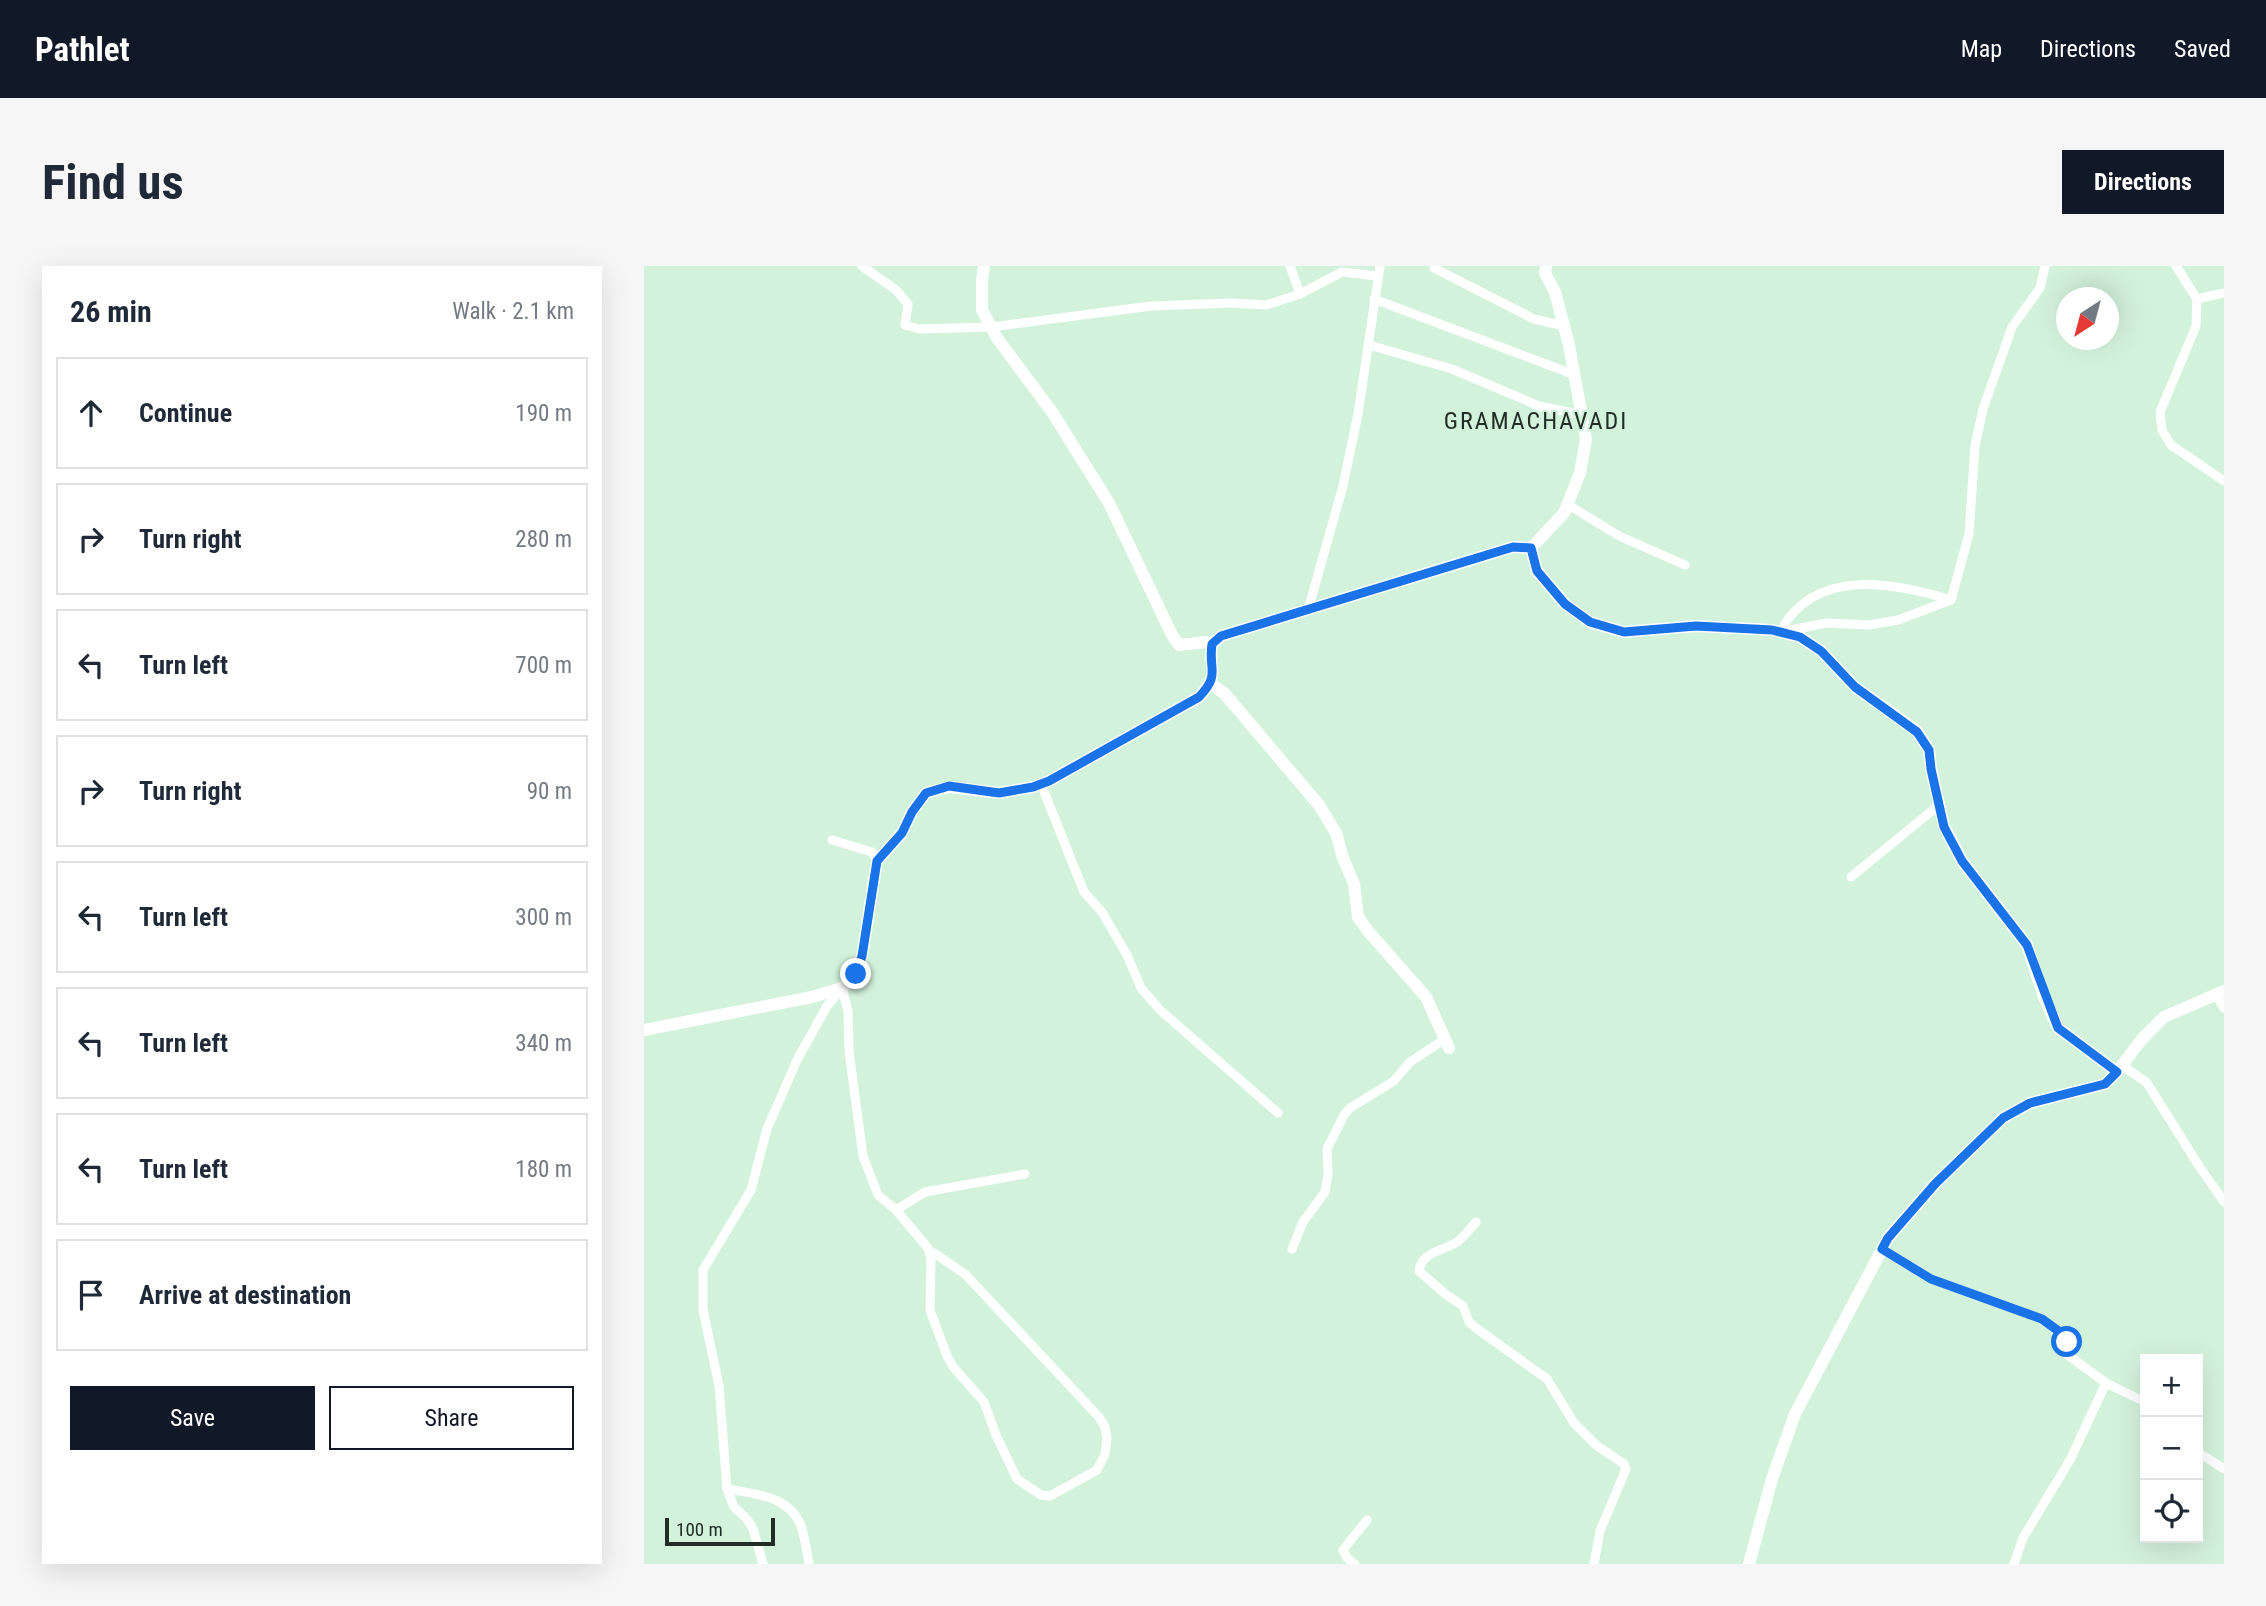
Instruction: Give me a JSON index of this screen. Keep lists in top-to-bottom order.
{
  "districts": ["GRAMACHAVADI"],
  "scale_bar": "100 m",
  "north": "bottom left",
  "page": {
    "header": "Pathlet",
    "nav": ["Map", "Directions", "Saved"],
    "buttons": [
      "Directions",
      ["Save", "Share"]
    ],
    "title": "Find us",
    "heading": ["26 min", "Walk · 2.1 km"],
    "list": [
      ["Continue", "190 m"],
      ["Turn right", "280 m"],
      ["Turn left", "700 m"],
      ["Turn right", "90 m"],
      ["Turn left", "300 m"],
      ["Turn left", "340 m"],
      ["Turn left", "180 m"],
      "Arrive at destination"
    ],
    "map_buttons": ["+", "−"],
    "scale": "100 m"
  }
}
